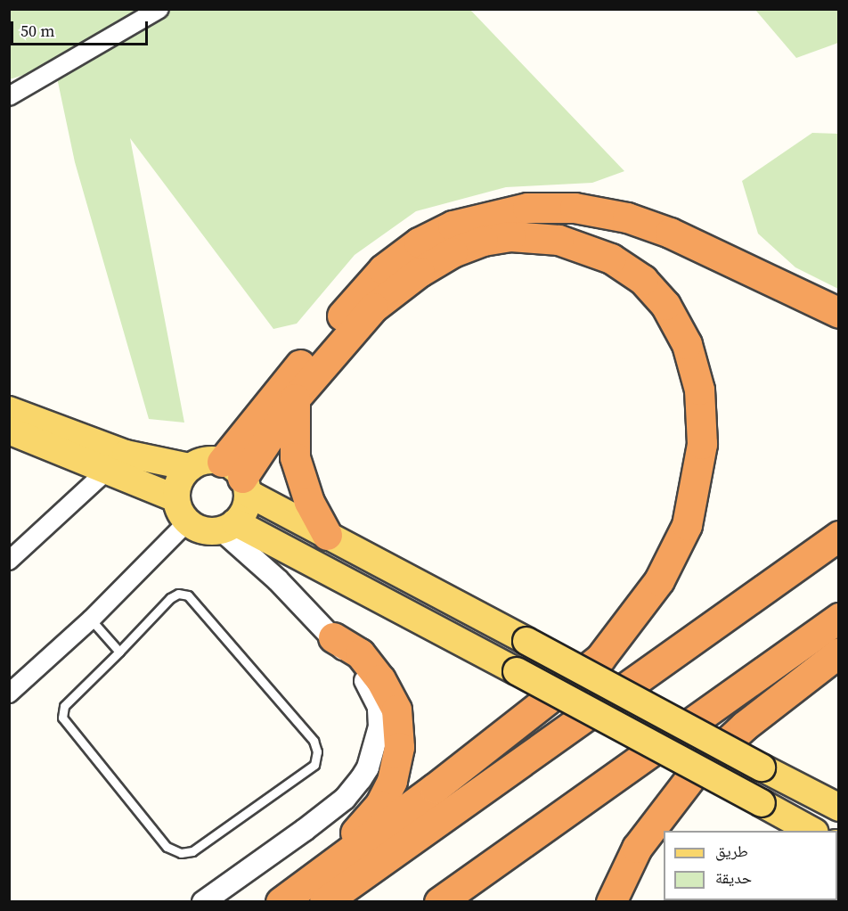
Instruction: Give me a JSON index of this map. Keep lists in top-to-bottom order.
{
  "legend": ["طريق", "حديقة"],
  "scale_bar": "50 m"
}
